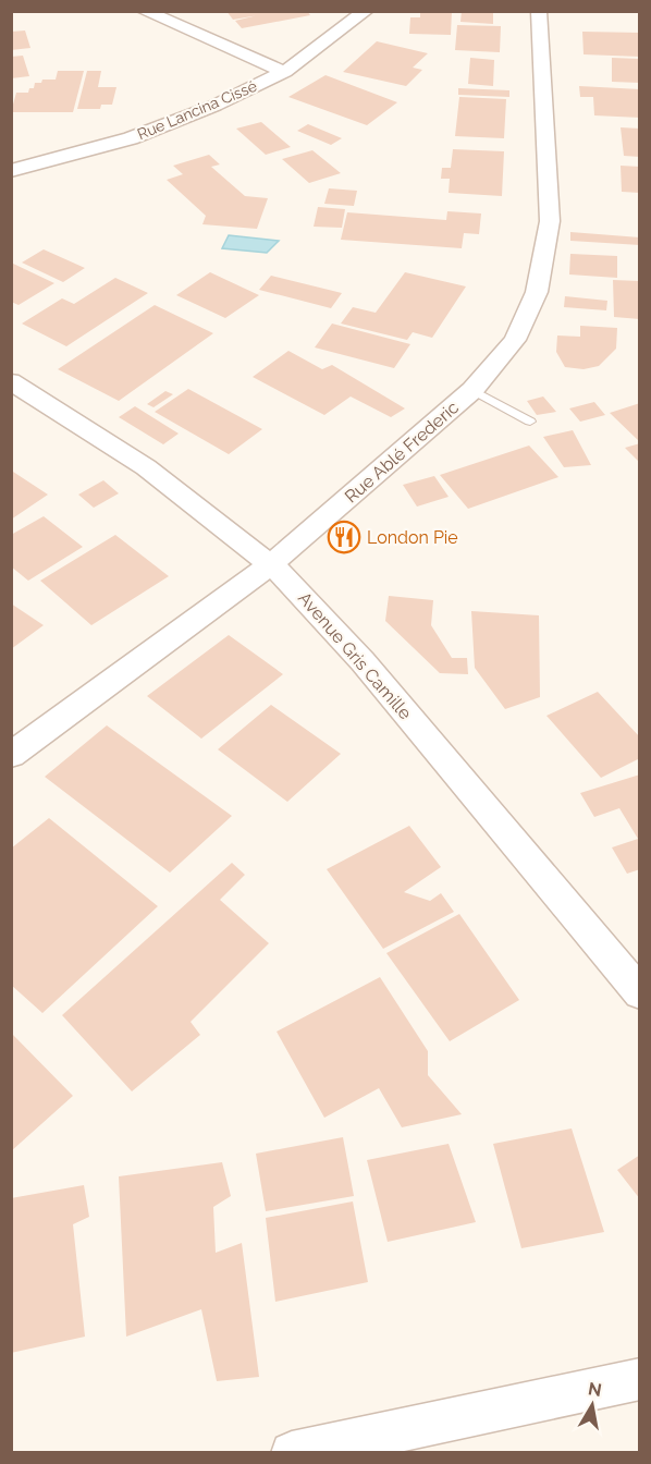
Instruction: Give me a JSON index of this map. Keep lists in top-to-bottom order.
{
  "streets": {
    "street": ["Rue Lancina Cissé", "Rue Ablé Frederic", "Avenue Gris Camille"]
  },
  "crossings": [
    ["Rue Ablé Frederic", "Avenue Gris Camille"]
  ],
  "places": {
    "restaurant": ["London Pie"]
  },
  "north": "top"
}
